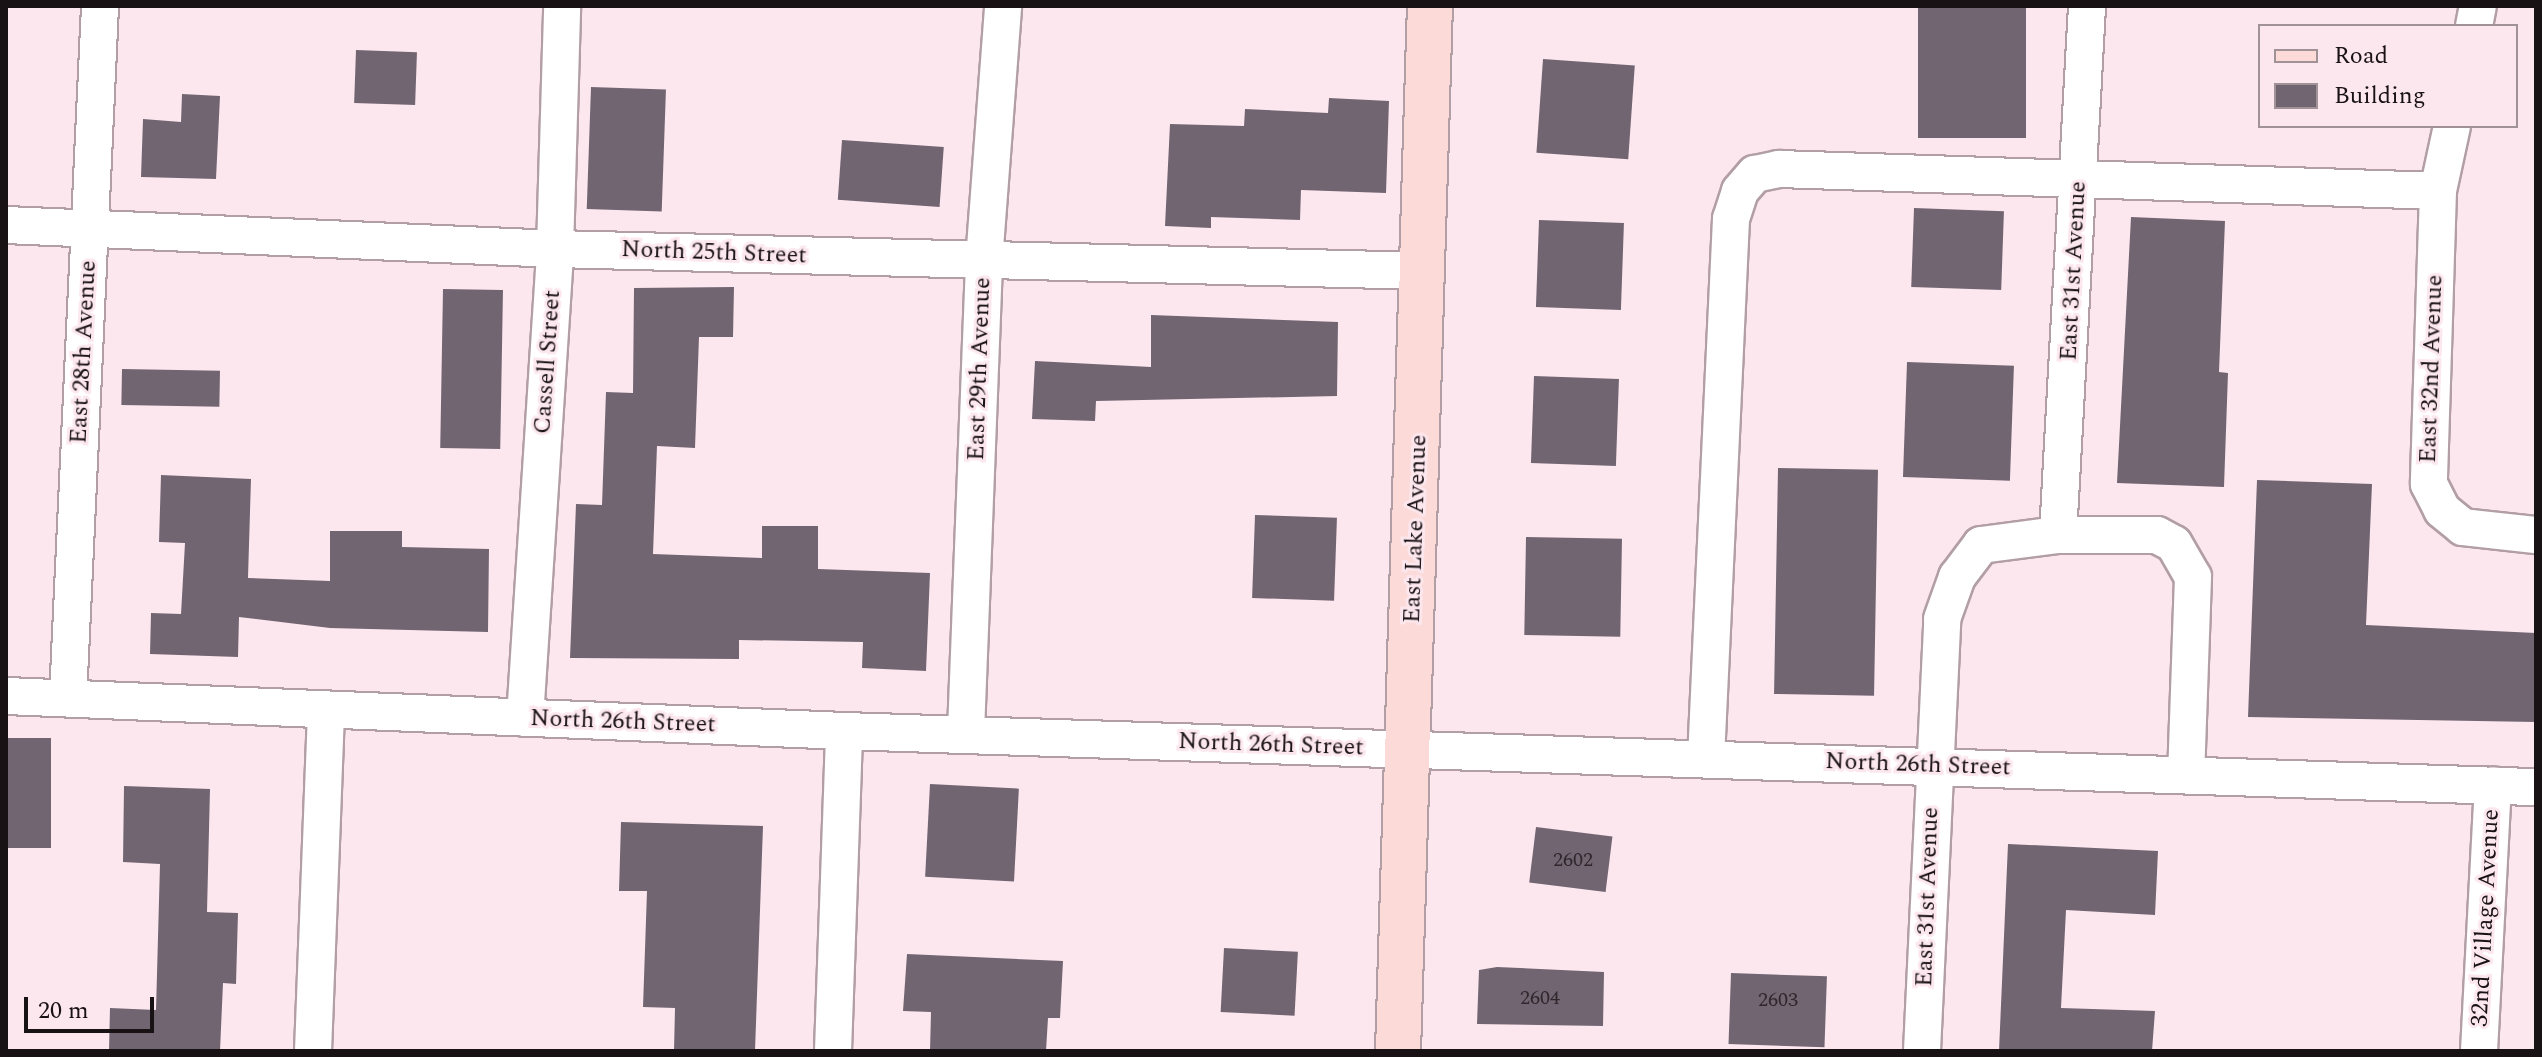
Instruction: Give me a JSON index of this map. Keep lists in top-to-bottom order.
{
  "streets": {
    "street": [
      "North 25th Street",
      "East 31st Avenue",
      "East 28th Avenue",
      "Cassell Street",
      "East 29th Avenue",
      "East 32nd Avenue",
      "East Lake Avenue",
      "North 26th Street",
      "32nd Village Avenue"
    ]
  },
  "crossings": [
    ["North 25th Street", "East 28th Avenue"],
    ["North 25th Street", "Cassell Street"],
    ["North 25th Street", "East 29th Avenue"],
    ["North 25th Street", "East Lake Avenue"],
    ["East 31st Avenue", "North 26th Street"],
    ["East 28th Avenue", "North 26th Street"],
    ["Cassell Street", "North 26th Street"],
    ["East 29th Avenue", "North 26th Street"],
    ["East Lake Avenue", "North 26th Street"],
    ["North 26th Street", "32nd Village Avenue"]
  ],
  "house_numbers": ["2602", "2604", "2603"],
  "legend": ["Road", "Building"],
  "scale_bar": "20 m"
}
